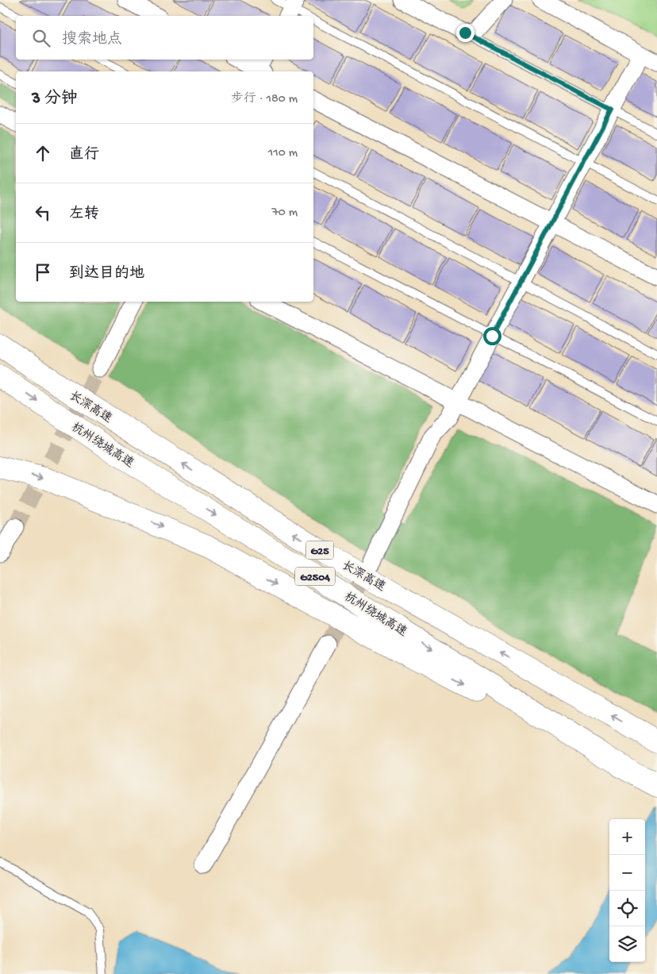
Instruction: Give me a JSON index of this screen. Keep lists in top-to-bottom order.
{
  "streets": {
    "highway": [
      "长深高速",
      "杭州绕城高速",
      "G25",
      "G2504"
    ]
  },
  "page": {
    "search": "搜索地点",
    "heading": ["3 分钟", "步行 · 180 m"],
    "list": [
      ["直行", "110 m"],
      ["左转", "70 m"],
      "到达目的地"
    ],
    "map_buttons": ["+", "−"]
  }
}
